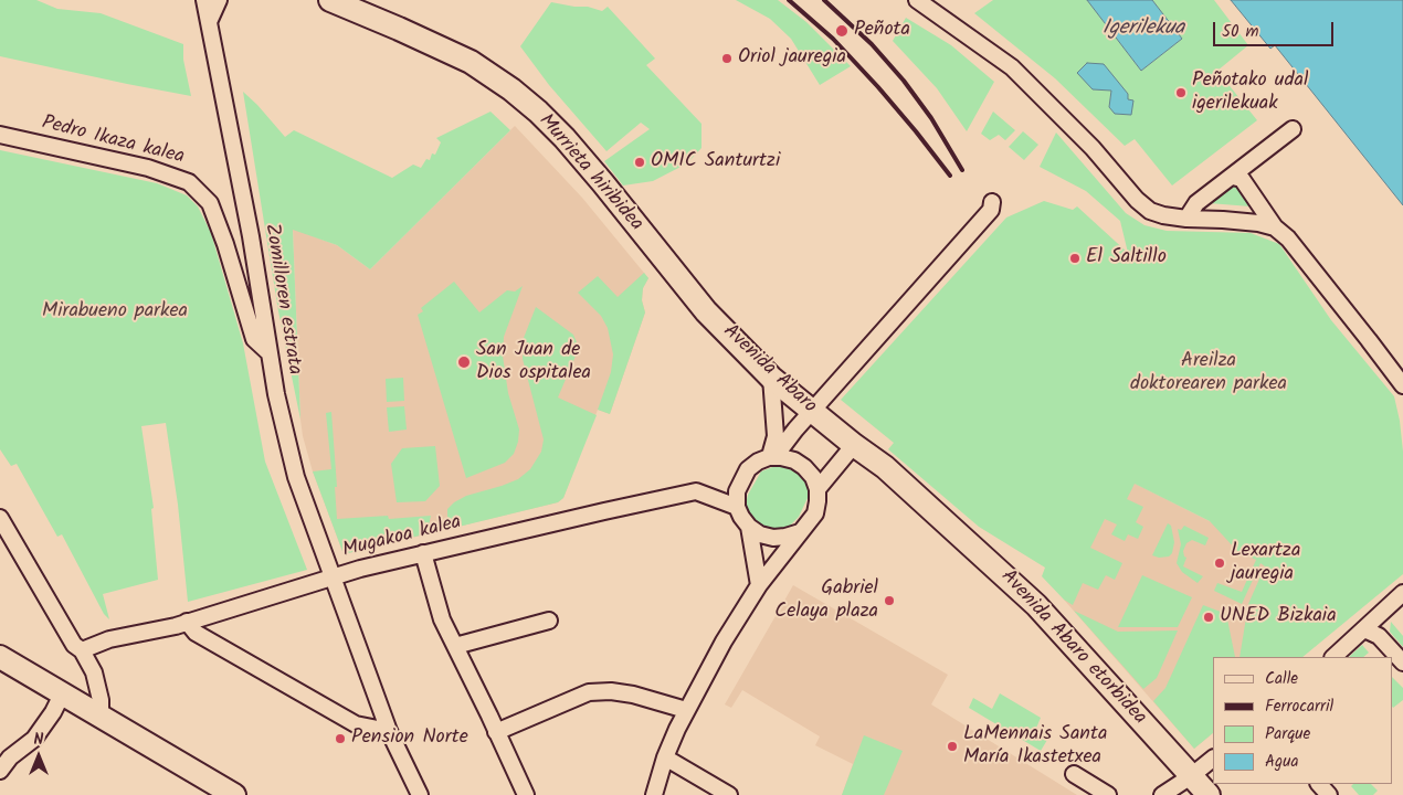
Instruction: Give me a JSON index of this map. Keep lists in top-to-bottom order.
{
  "streets": {
    "street": [
      "Pedro Ikaza kalea",
      "Murrieta hiribidea",
      "Zomilloren estrata",
      "Avenida Abaro",
      "Mugakoa kalea",
      "Avenida Abaro etorbidea"
    ]
  },
  "crossings": [
    ["Pedro Ikaza kalea", "Zomilloren estrata"],
    ["Murrieta hiribidea", "Avenida Abaro"],
    ["Zomilloren estrata", "Mugakoa kalea"],
    ["Avenida Abaro", "Avenida Abaro etorbidea"]
  ],
  "water": ["Igerilekua"],
  "parks": ["Mirabueno parkea", "Areilza doktorearen parkea"],
  "places": [
    "Peñota",
    "Oriol jauregia",
    "Peñotako udal igerilekuak",
    "OMIC Santurtzi",
    "El Saltillo",
    "San Juan de Dios ospitalea",
    "Lexartza jauregia",
    "Gabriel Celaya plaza",
    "UNED Bizkaia",
    "Pension Norte",
    "LaMennais Santa María Ikastetxea"
  ],
  "legend": [
    "Calle",
    "Ferrocarril",
    "Parque",
    "Agua"
  ],
  "scale_bar": "50 m",
  "north": "top"
}
